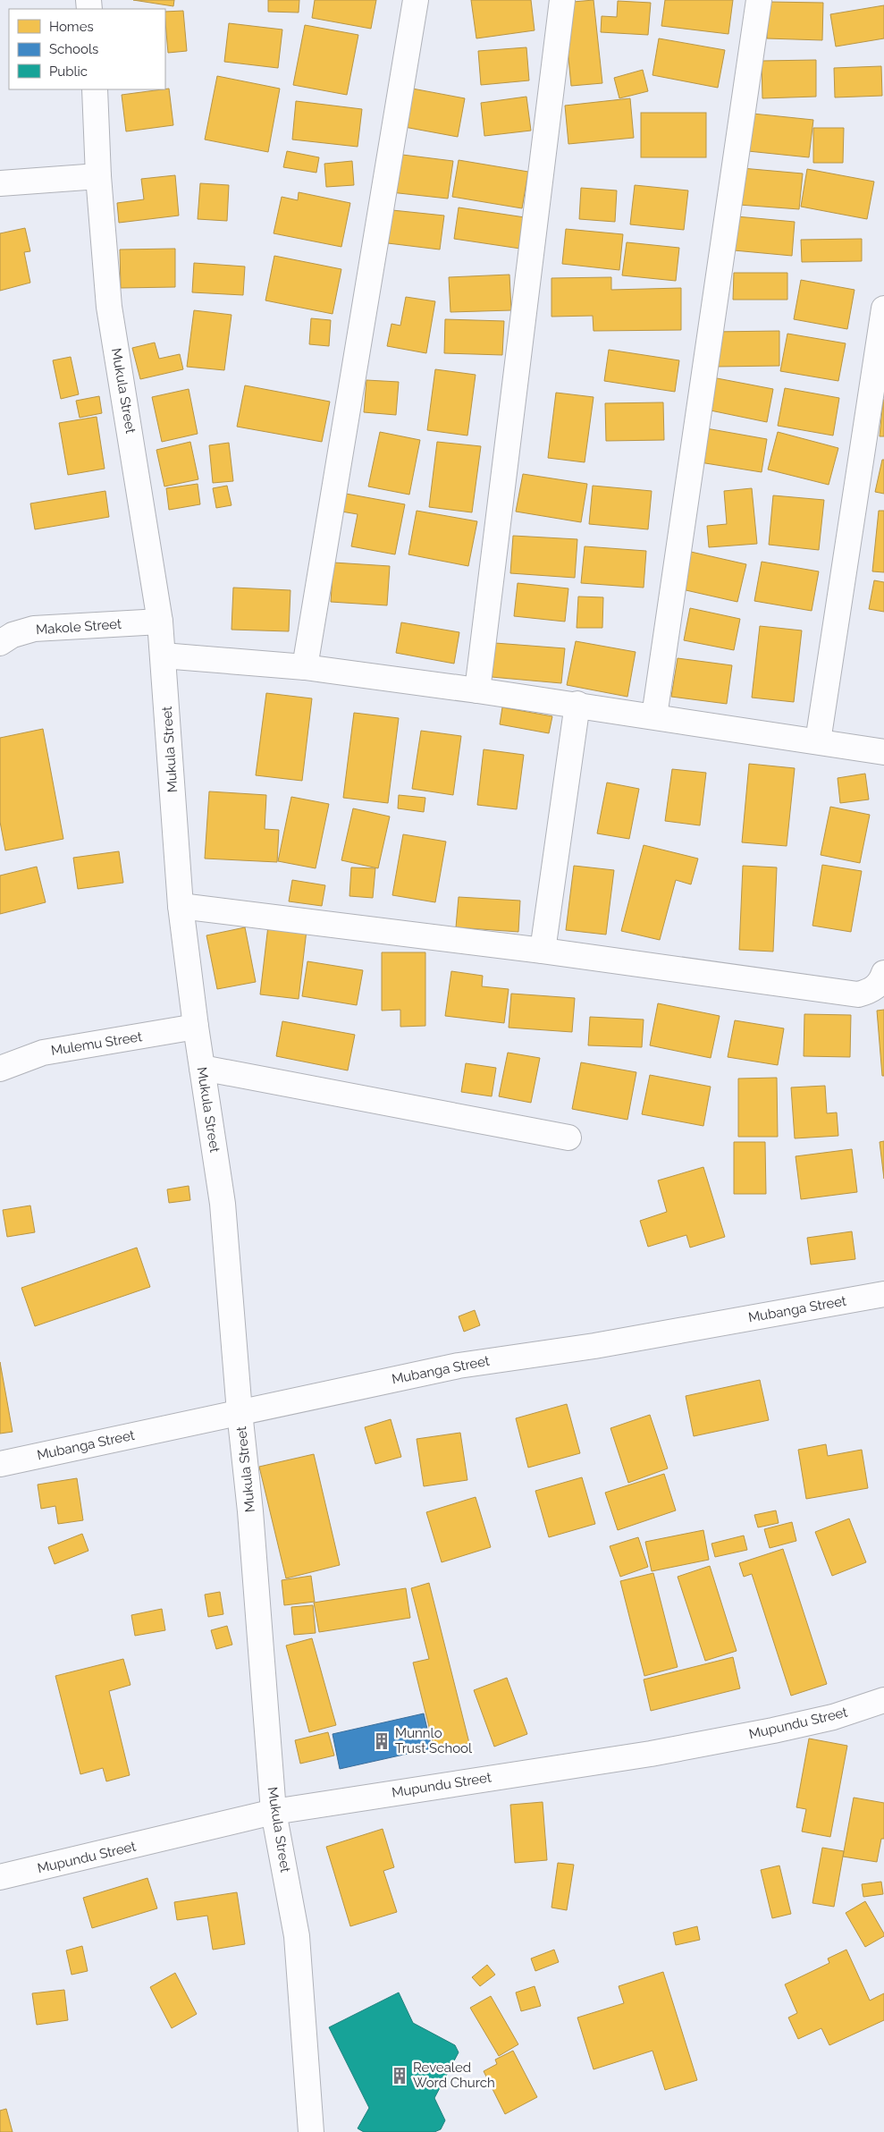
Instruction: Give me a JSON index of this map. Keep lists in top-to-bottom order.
{
  "streets": {
    "street": [
      "Mukula Street",
      "Makole Street",
      "Mulemu Street",
      "Mubanga Street",
      "Mupundu Street"
    ]
  },
  "crossings": [
    ["Mukula Street", "Makole Street"],
    ["Mukula Street", "Mulemu Street"],
    ["Mukula Street", "Mubanga Street"],
    ["Mukula Street", "Mupundu Street"]
  ],
  "places": {
    "building": ["Munnlo Trust School", "Revealed Word Church"]
  },
  "legend": ["Homes", "Schools", "Public"]
}
